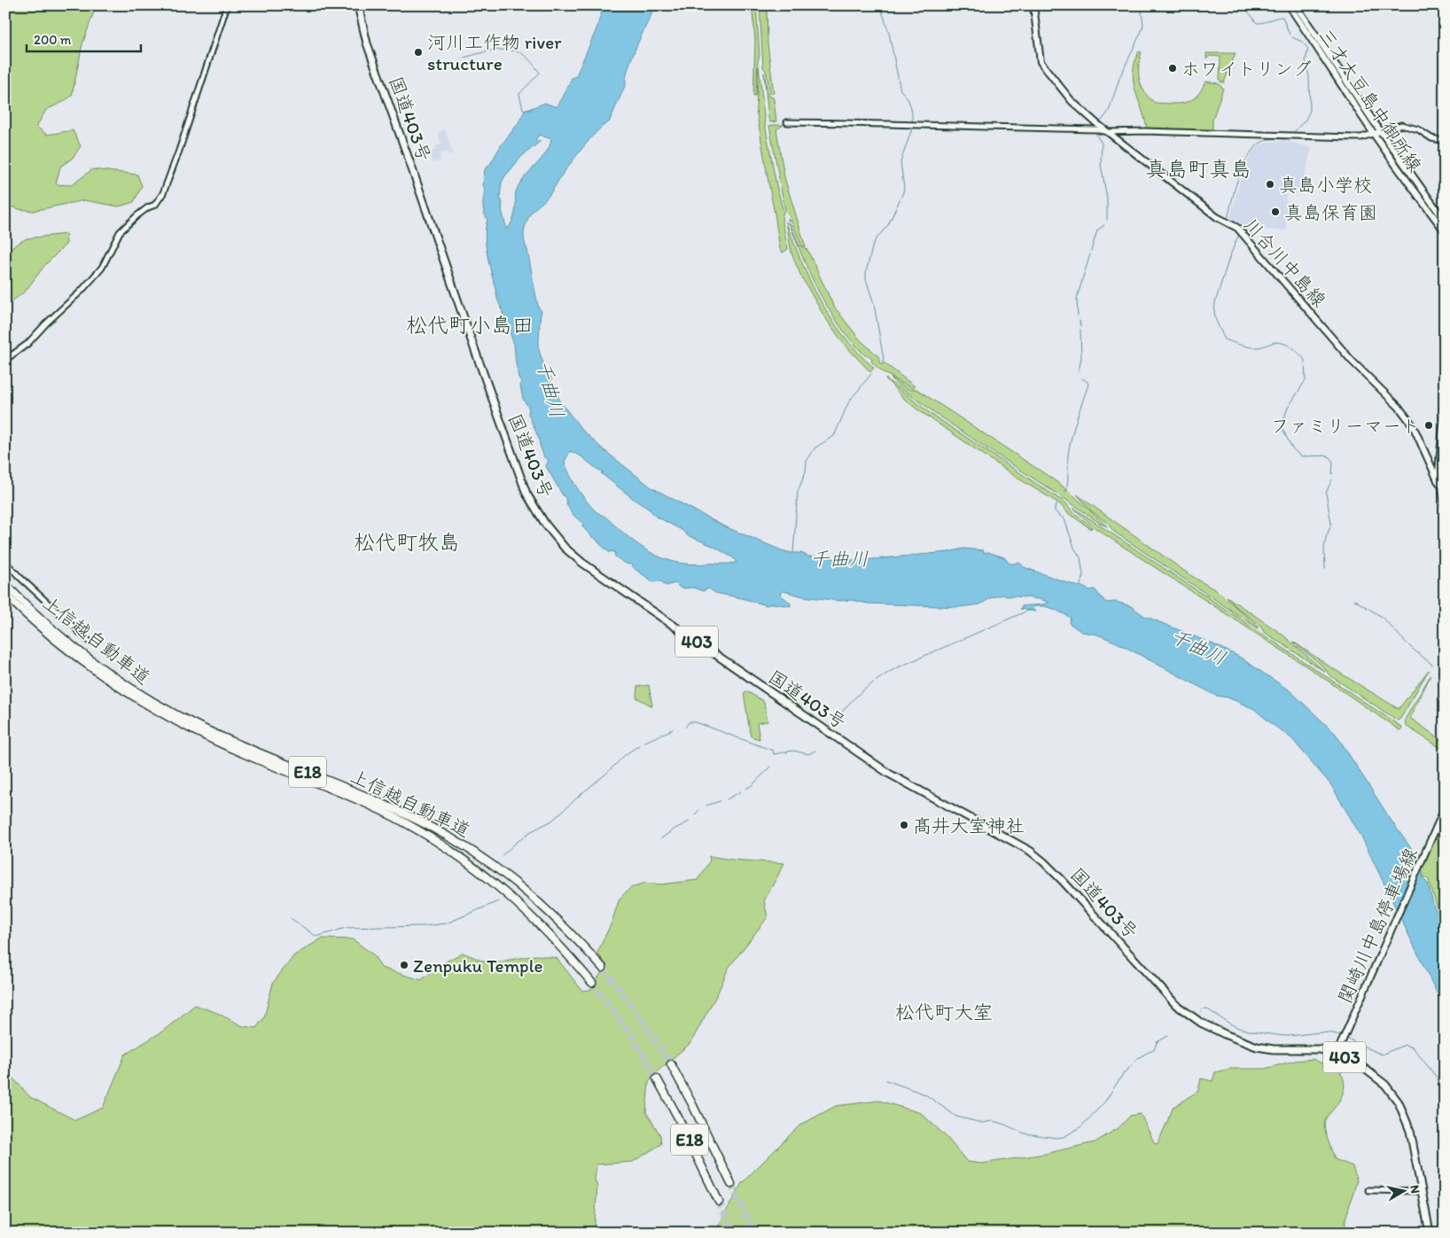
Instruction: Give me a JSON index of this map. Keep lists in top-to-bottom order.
{
  "streets": {
    "highway": [
      "国道403号",
      "上信越自動車道",
      "403",
      "E18"
    ],
    "main road": ["三才大豆島中御所線", "川合川中島線", "関崎川中島停車場線"]
  },
  "crossings": [
    ["国道403号", "関崎川中島停車場線"]
  ],
  "districts": [
    "真島町真島",
    "松代町小島田",
    "松代町牧島",
    "松代町大室"
  ],
  "water": ["千曲川"],
  "places": [
    "河川工作物 river structure",
    "ホワイトリング",
    "真島小学校",
    "真島保育園",
    "ファミリーマート",
    "髙井大室神社",
    "Zenpuku Temple"
  ],
  "scale_bar": "200 m",
  "north": "right"
}
